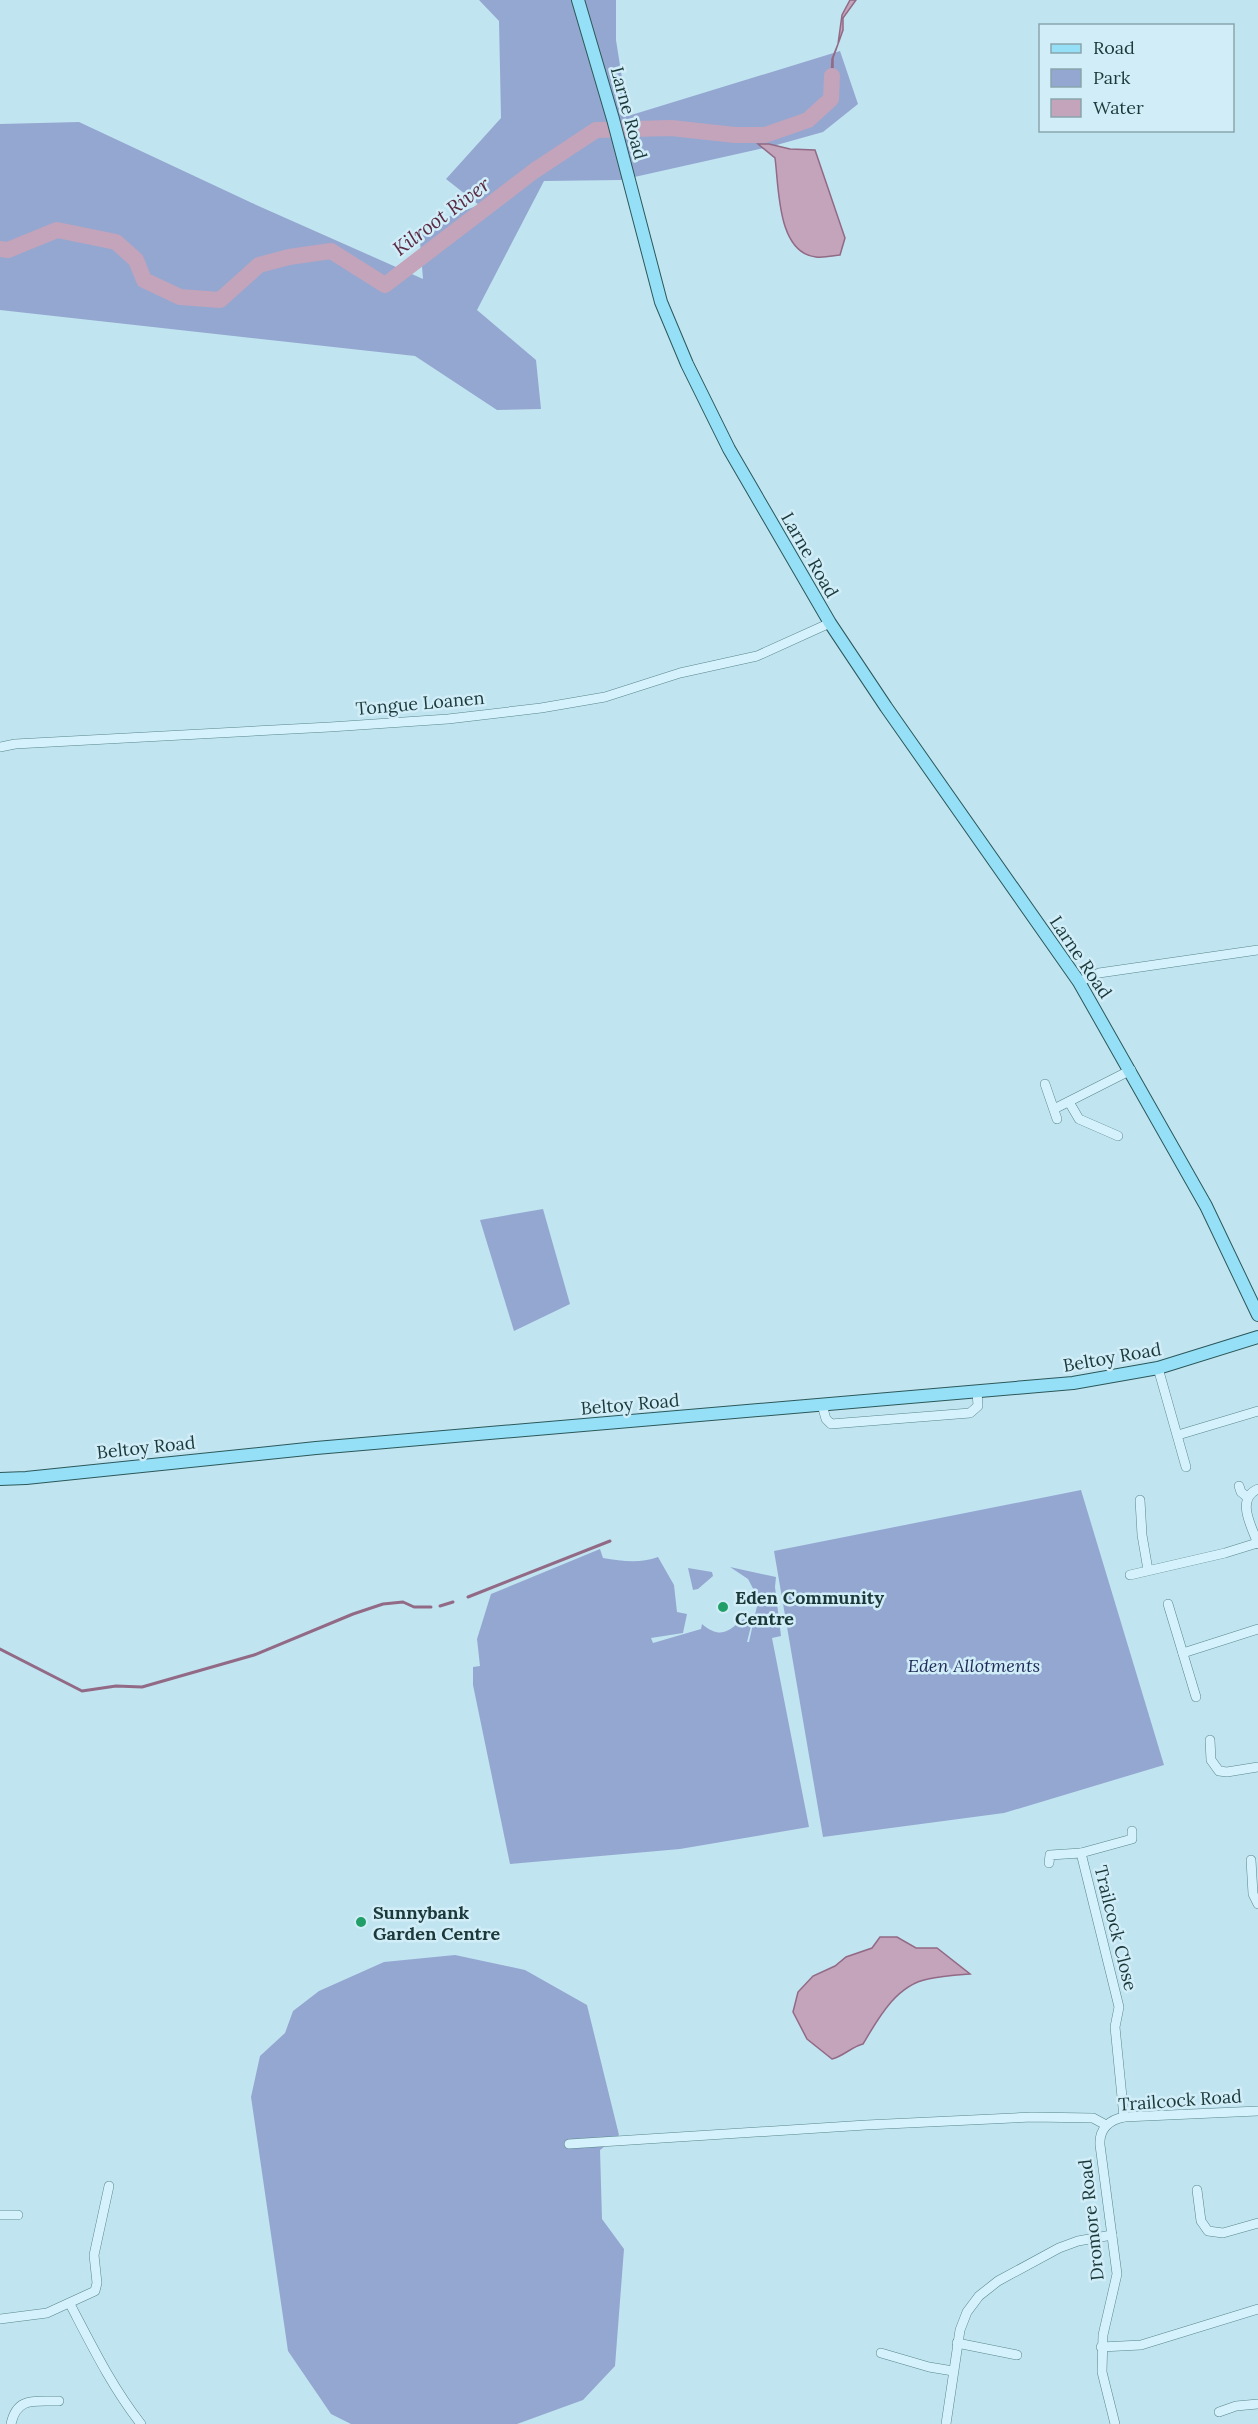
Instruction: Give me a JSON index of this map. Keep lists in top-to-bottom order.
{
  "streets": {
    "main road": ["Larne Road", "Beltoy Road"],
    "street": [
      "Tongue Loanen",
      "Trailcock Close",
      "Trailcock Road",
      "Dromore Road"
    ]
  },
  "crossings": [
    ["Larne Road", "Tongue Loanen"],
    ["Trailcock Close", "Trailcock Road"],
    ["Trailcock Road", "Dromore Road"]
  ],
  "water": ["Kilroot River"],
  "parks": ["Eden Allotments"],
  "places": ["Eden Community Centre", "Sunnybank Garden Centre"],
  "legend": ["Road", "Park", "Water"]
}
